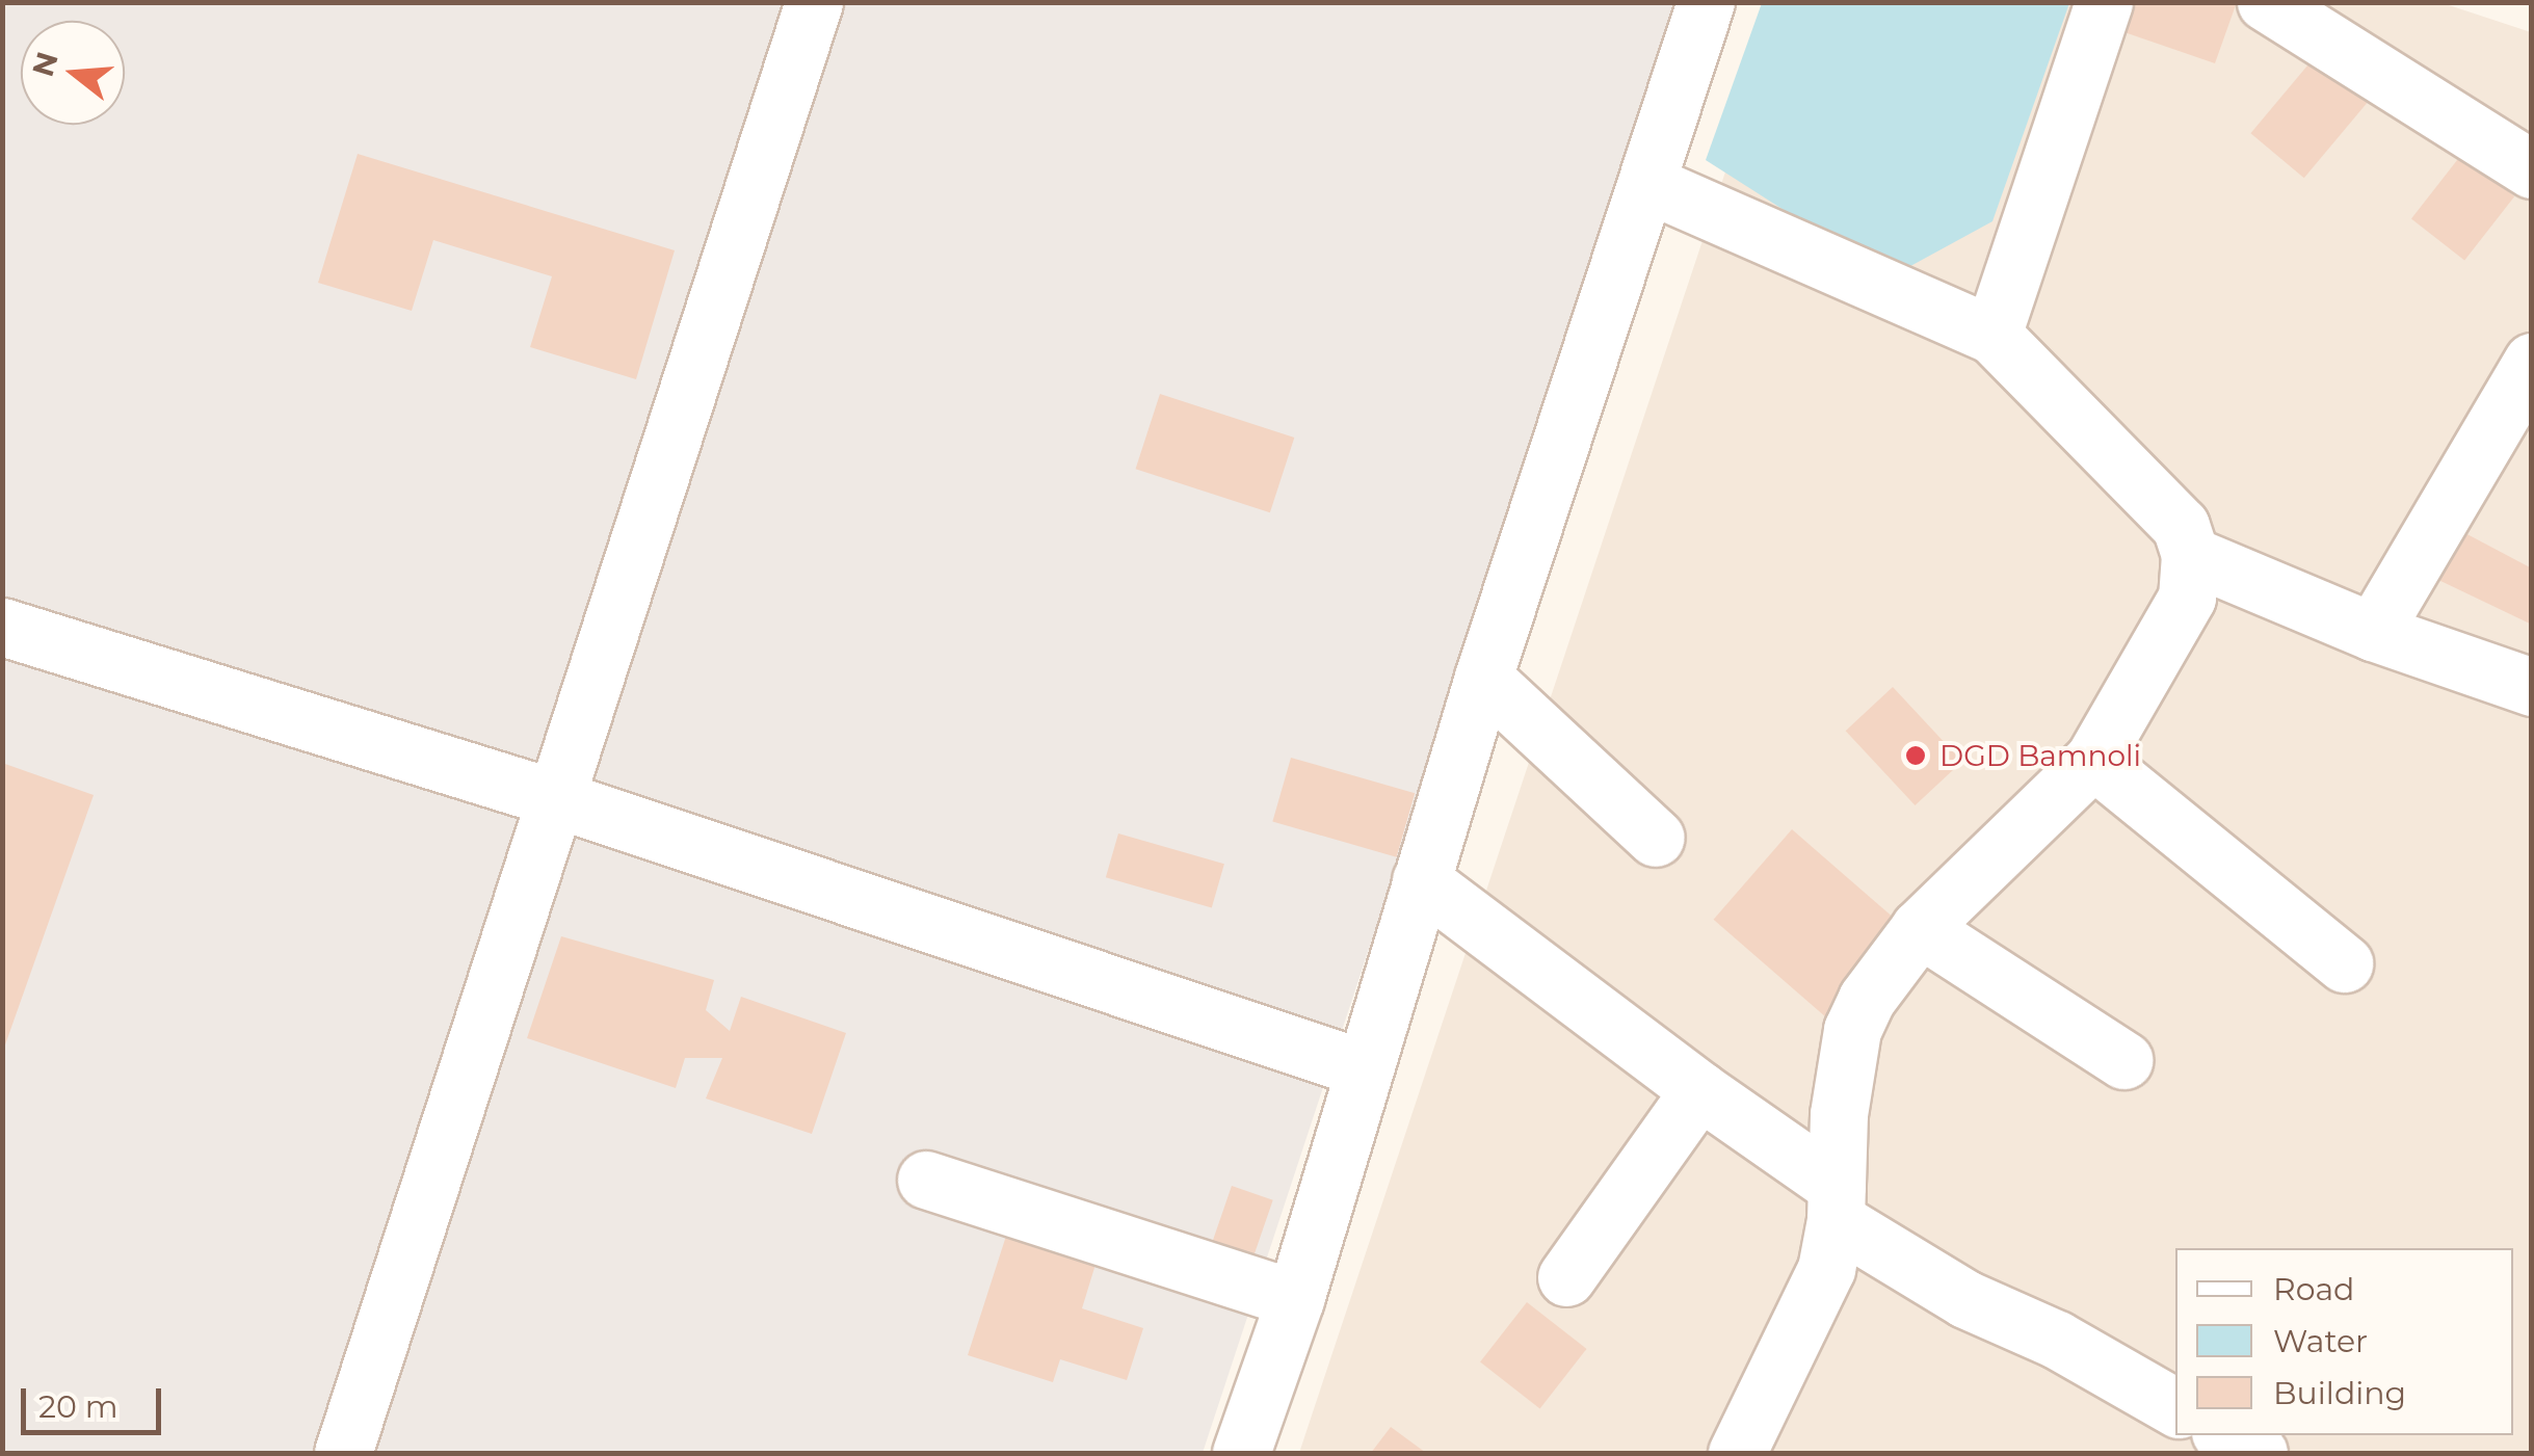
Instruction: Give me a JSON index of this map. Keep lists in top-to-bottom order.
{
  "places": ["DGD Bamnoli"],
  "legend": ["Road", "Water", "Building"],
  "scale_bar": "20 m",
  "north": "left"
}
